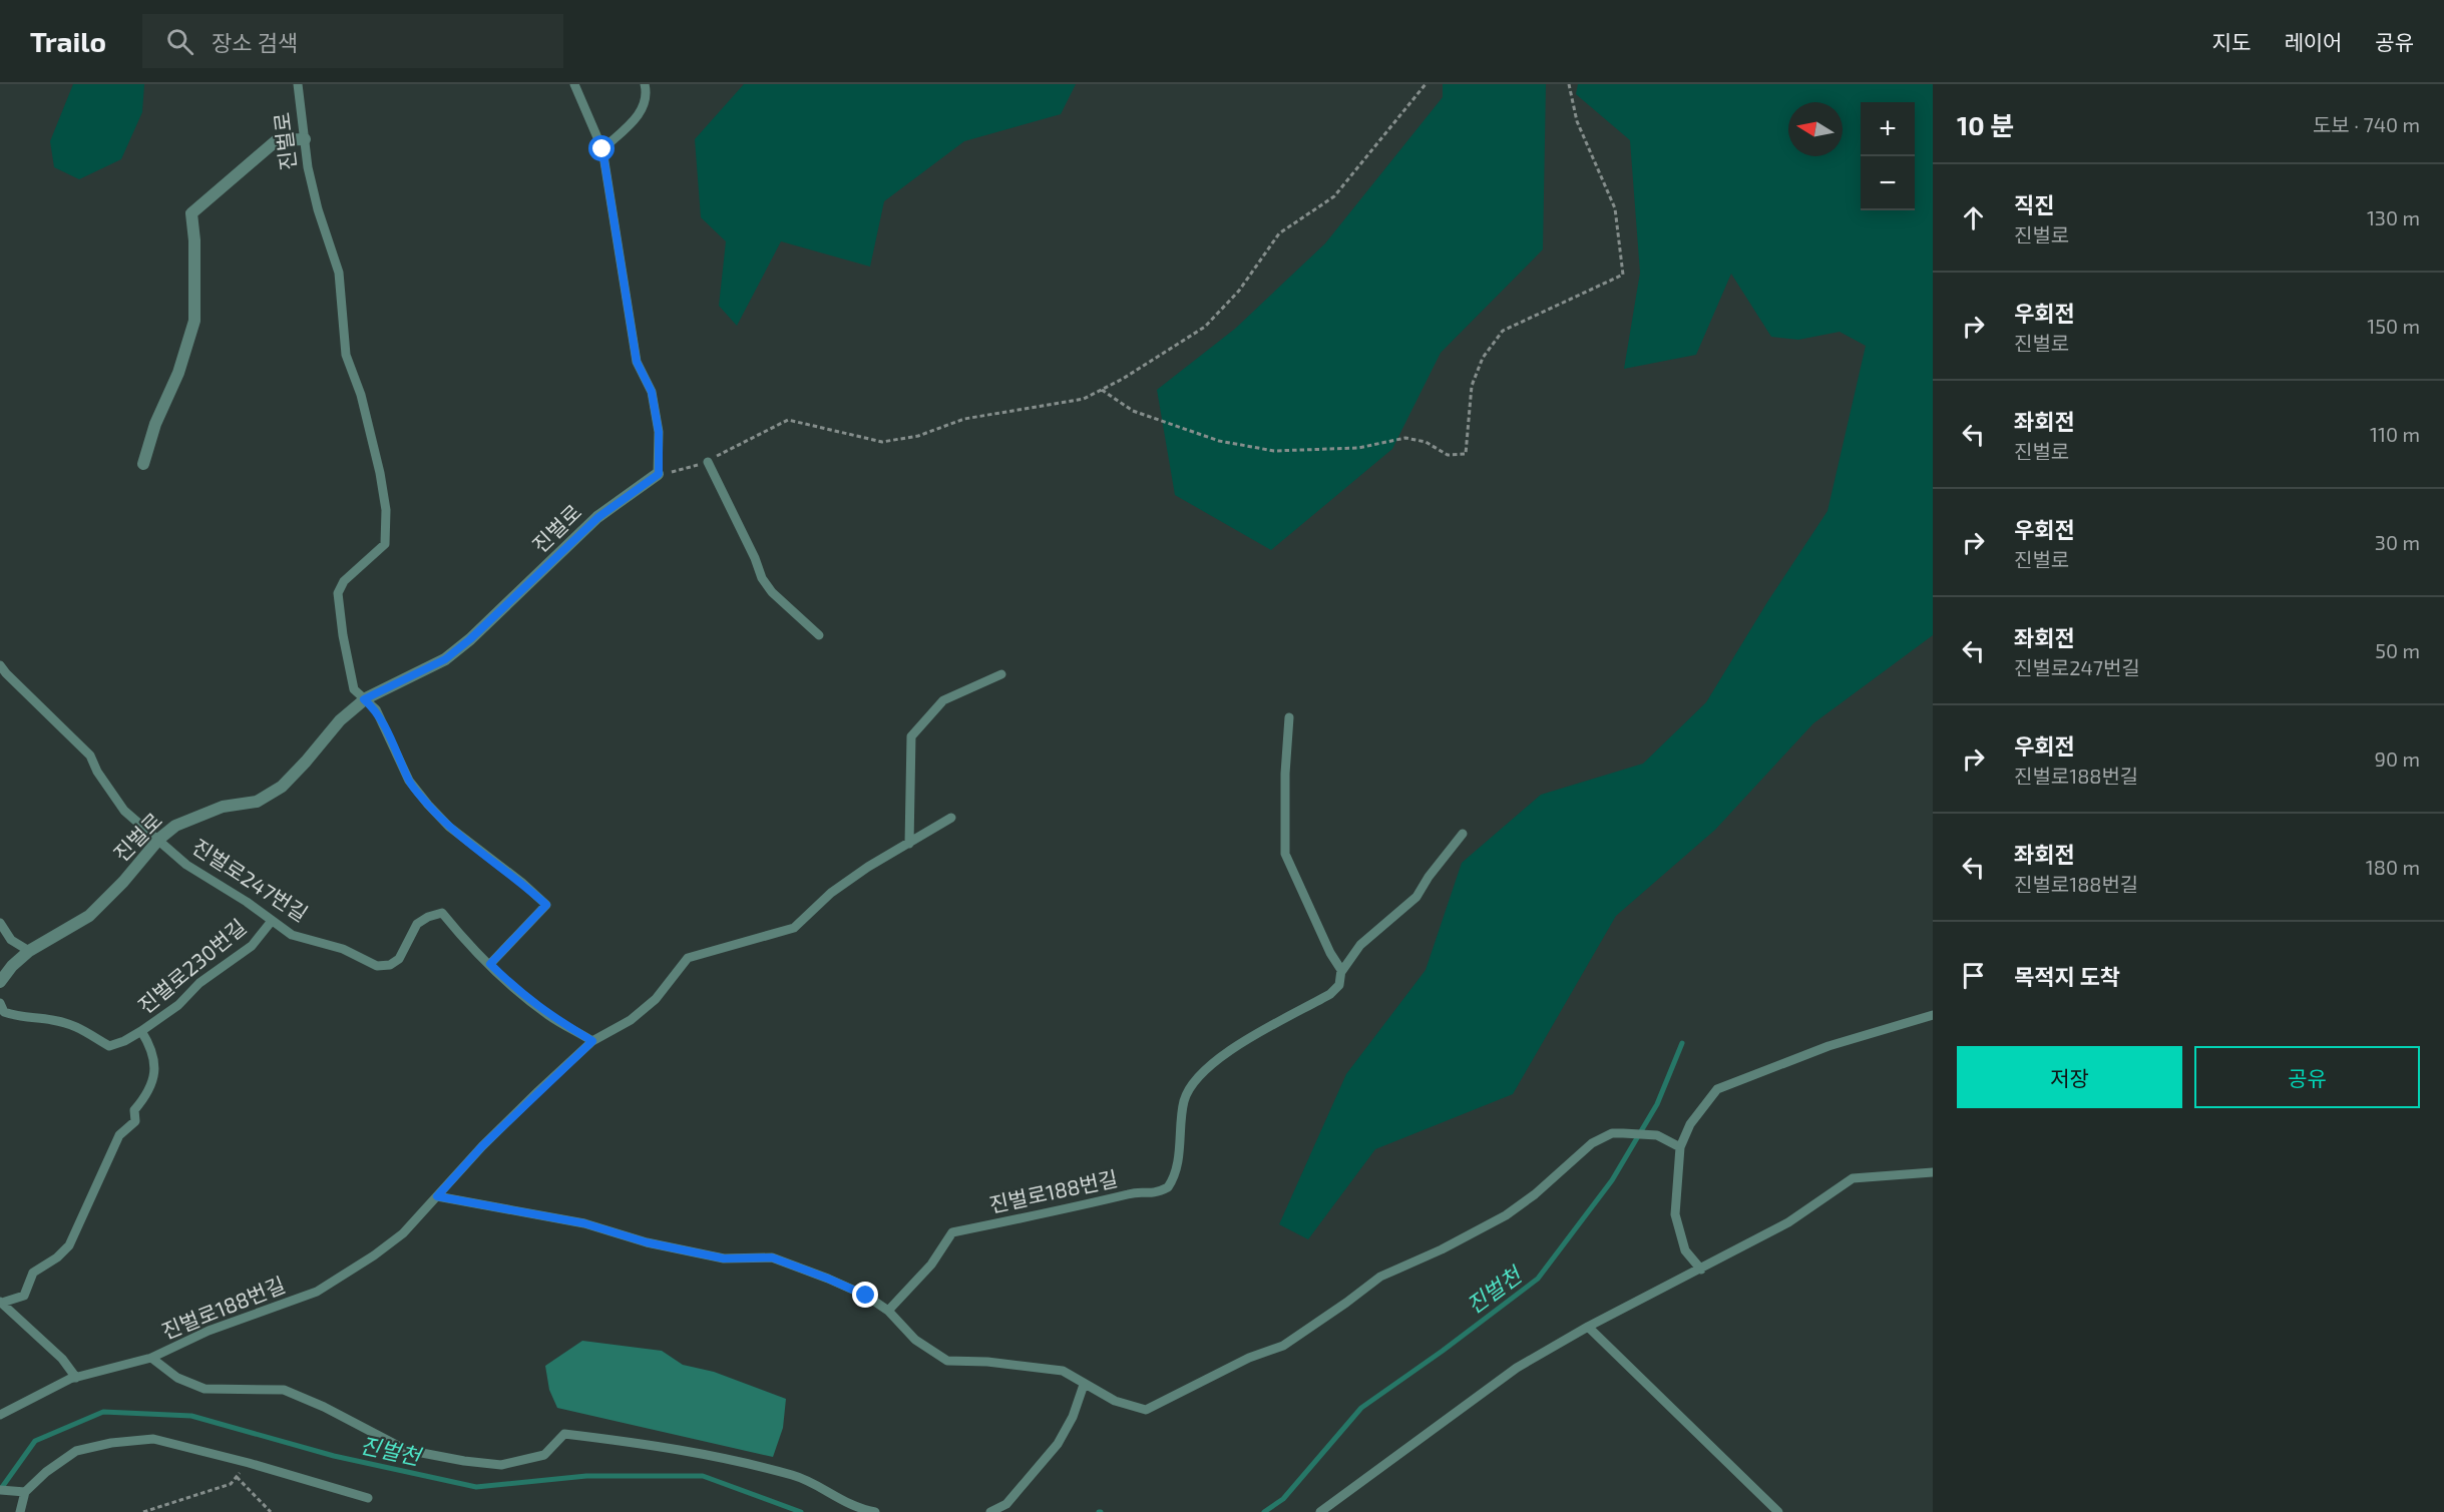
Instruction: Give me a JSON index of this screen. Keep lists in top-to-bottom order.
{
  "streets": {
    "street": ["진벌로"],
    "lane": ["진벌로247번길", "진벌로230번길", "진벌로188번길"]
  },
  "crossings": [
    ["진벌로", "진벌로247번길"],
    ["진벌로247번길", "진벌로230번길"],
    ["진벌로247번길", "진벌로188번길"]
  ],
  "water": ["진벌천"],
  "north": "left",
  "page": {
    "header": "Trailo",
    "search": "장소 검색",
    "nav": ["지도", "레이어", "공유"],
    "heading": ["10 분", "도보 · 740 m"],
    "map_buttons": ["+", "−"],
    "list": [
      ["직진", "진벌로", "130 m"],
      ["우회전", "진벌로", "150 m"],
      ["좌회전", "진벌로", "110 m"],
      ["우회전", "진벌로", "30 m"],
      ["좌회전", "진벌로247번길", "50 m"],
      ["우회전", "진벌로188번길", "90 m"],
      ["좌회전", "진벌로188번길", "180 m"],
      "목적지 도착"
    ],
    "buttons": ["저장", "공유"]
  }
}
